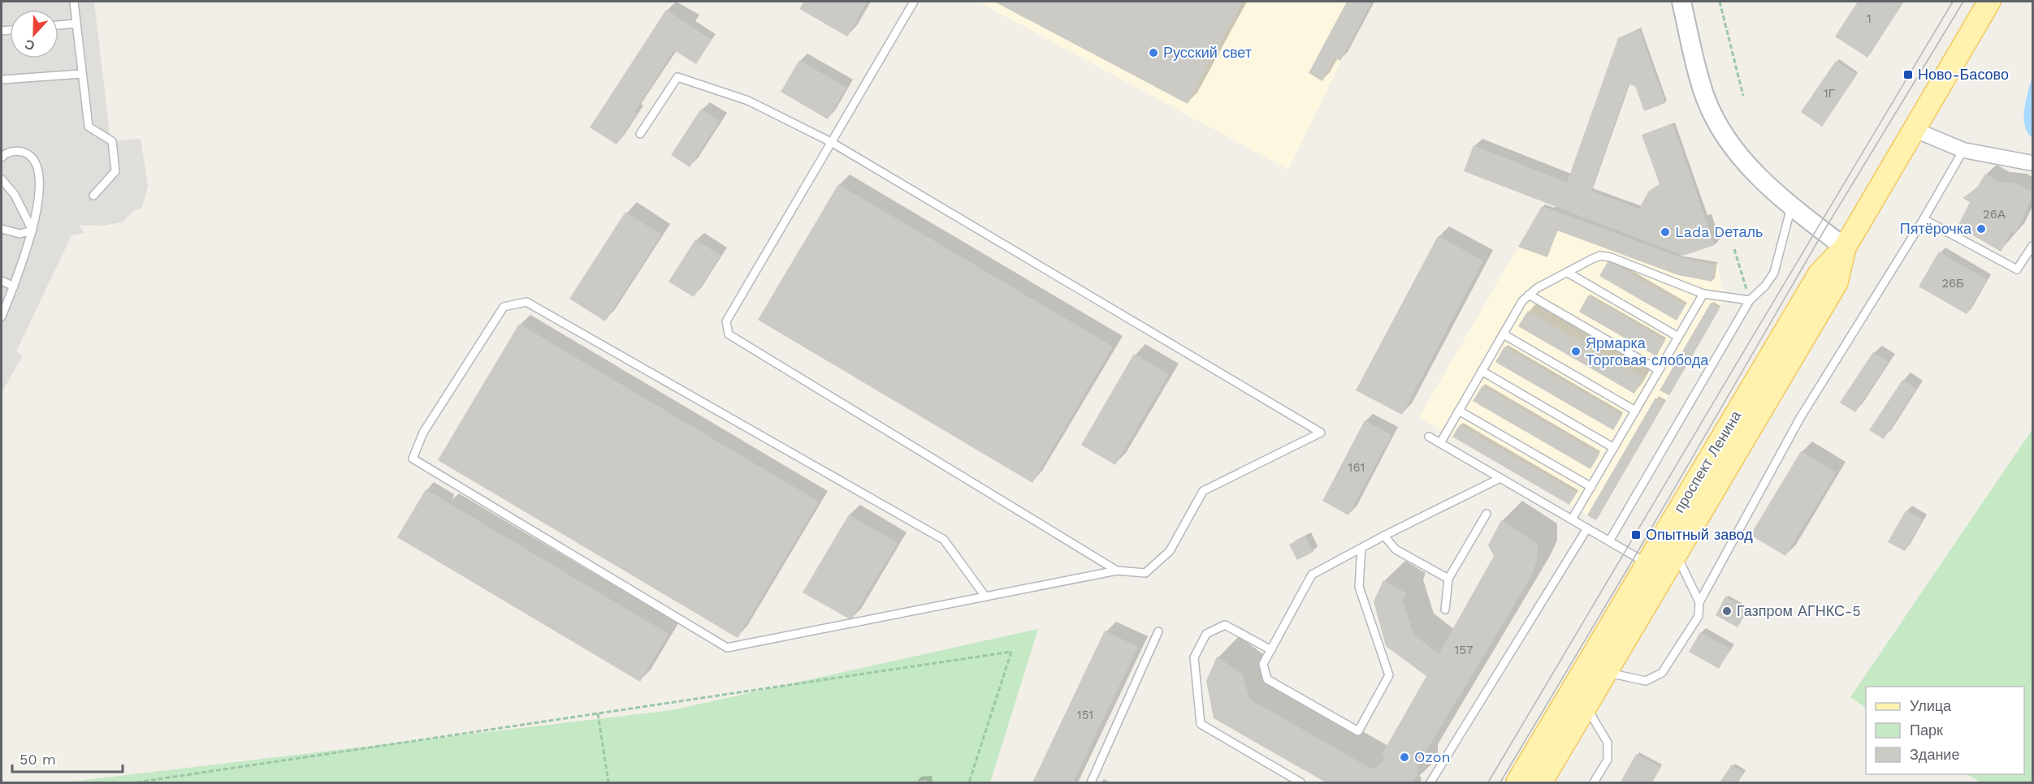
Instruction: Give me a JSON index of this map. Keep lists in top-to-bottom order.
{
  "streets": {
    "main road": ["проспект Ленина"]
  },
  "places": {
    "other": [
      "Русский свет",
      "Пятёрочка",
      "Lada Dеталь",
      "Ярмарка Торговая слобода",
      "Газпром АГНКС-5",
      "Ozon"
    ],
    "transit": ["Ново-Басово", "Опытный завод"]
  },
  "house_numbers": [
    "1",
    "1Г",
    "26А",
    "26Б",
    "161",
    "157",
    "151"
  ],
  "legend": ["Улица", "Парк", "Здание"],
  "scale_bar": "50 m",
  "north": "bottom"
}
